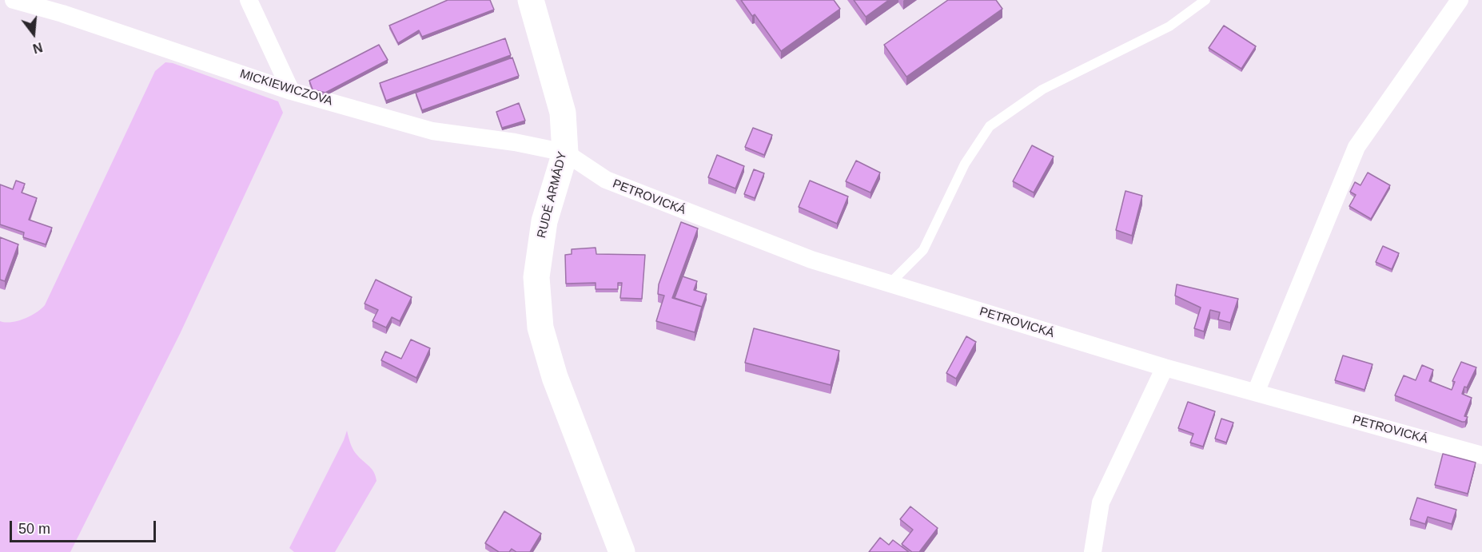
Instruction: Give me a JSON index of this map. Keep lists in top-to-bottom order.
{
  "streets": {
    "main road": ["RUDÉ ARMÁDY"],
    "street": ["MICKIEWICZOVA", "PETROVICKÁ"]
  },
  "crossings": [
    ["MICKIEWICZOVA", "RUDÉ ARMÁDY"],
    ["MICKIEWICZOVA", "PETROVICKÁ"],
    ["RUDÉ ARMÁDY", "PETROVICKÁ"]
  ],
  "scale_bar": "50 m",
  "north": "bottom"
}
